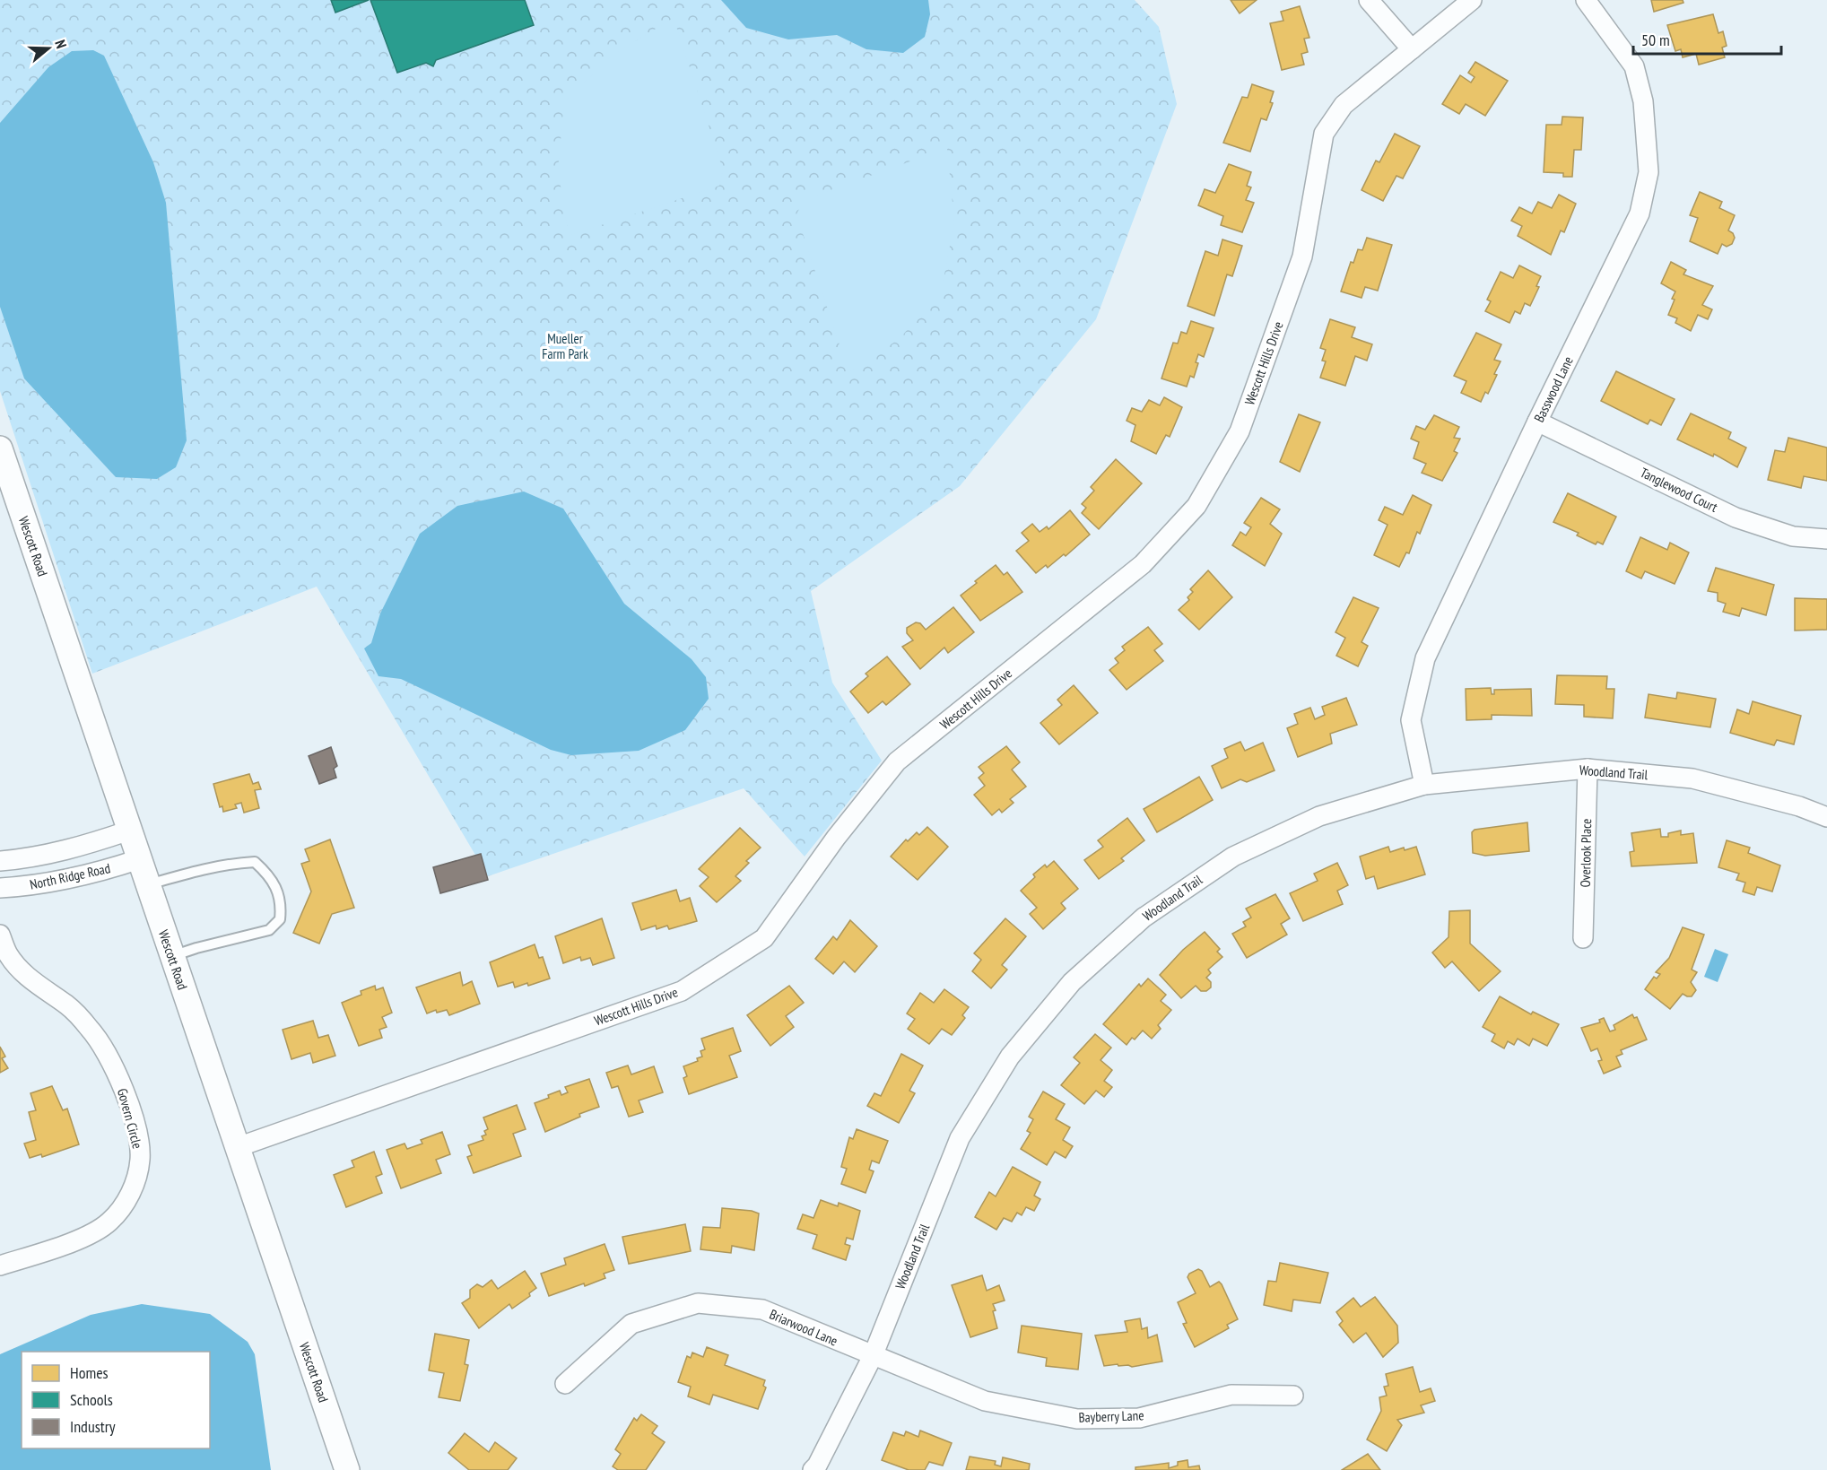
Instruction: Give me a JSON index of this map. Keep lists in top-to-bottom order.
{
  "streets": {
    "street": [
      "Wescott Hills Drive",
      "Basswood Lane",
      "Tanglewood Court",
      "Wescott Road",
      "Woodland Trail",
      "Overlook Place",
      "North Ridge Road",
      "Govern Circle",
      "Briarwood Lane",
      "Bayberry Lane"
    ]
  },
  "crossings": [
    ["Wescott Hills Drive", "Wescott Road"],
    ["Basswood Lane", "Tanglewood Court"],
    ["Basswood Lane", "Woodland Trail"],
    ["Wescott Road", "North Ridge Road"],
    ["Woodland Trail", "Overlook Place"],
    ["Woodland Trail", "Briarwood Lane"],
    ["Woodland Trail", "Bayberry Lane"],
    ["Briarwood Lane", "Bayberry Lane"]
  ],
  "parks": ["Mueller Farm Park"],
  "legend": ["Homes", "Schools", "Industry"],
  "scale_bar": "50 m",
  "north": "right"
}
